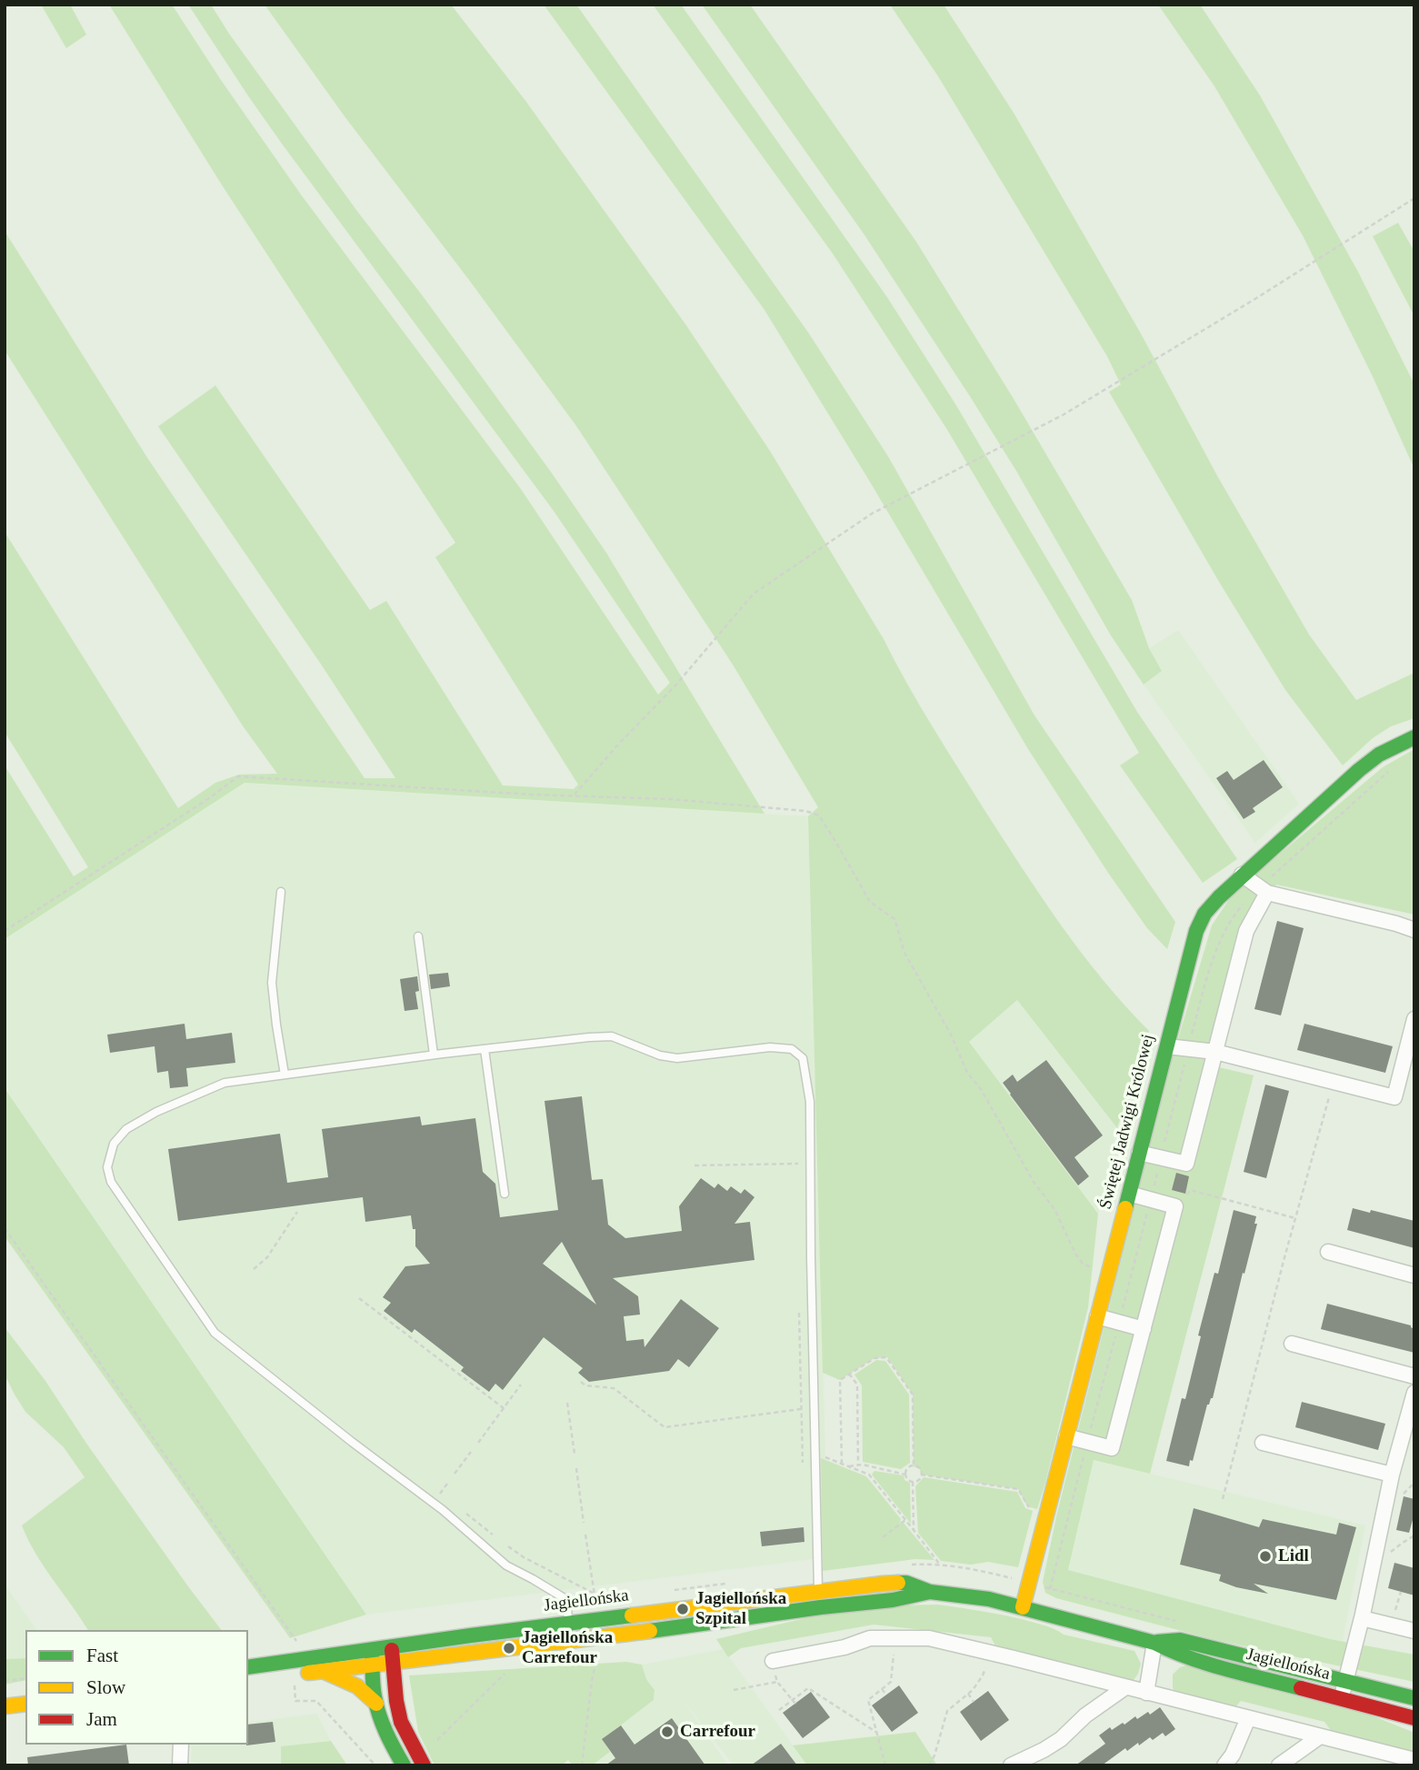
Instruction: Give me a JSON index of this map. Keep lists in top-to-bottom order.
{
  "streets": {
    "street": ["Świętej Jadwigi Królowej", "Jagiellońska"]
  },
  "crossings": [
    ["Świętej Jadwigi Królowej", "Jagiellońska"]
  ],
  "places": [
    "Lidl",
    "Jagiellońska Szpital",
    "Jagiellońska Carrefour",
    "Carrefour"
  ],
  "legend": ["Fast", "Slow", "Jam"]
}
